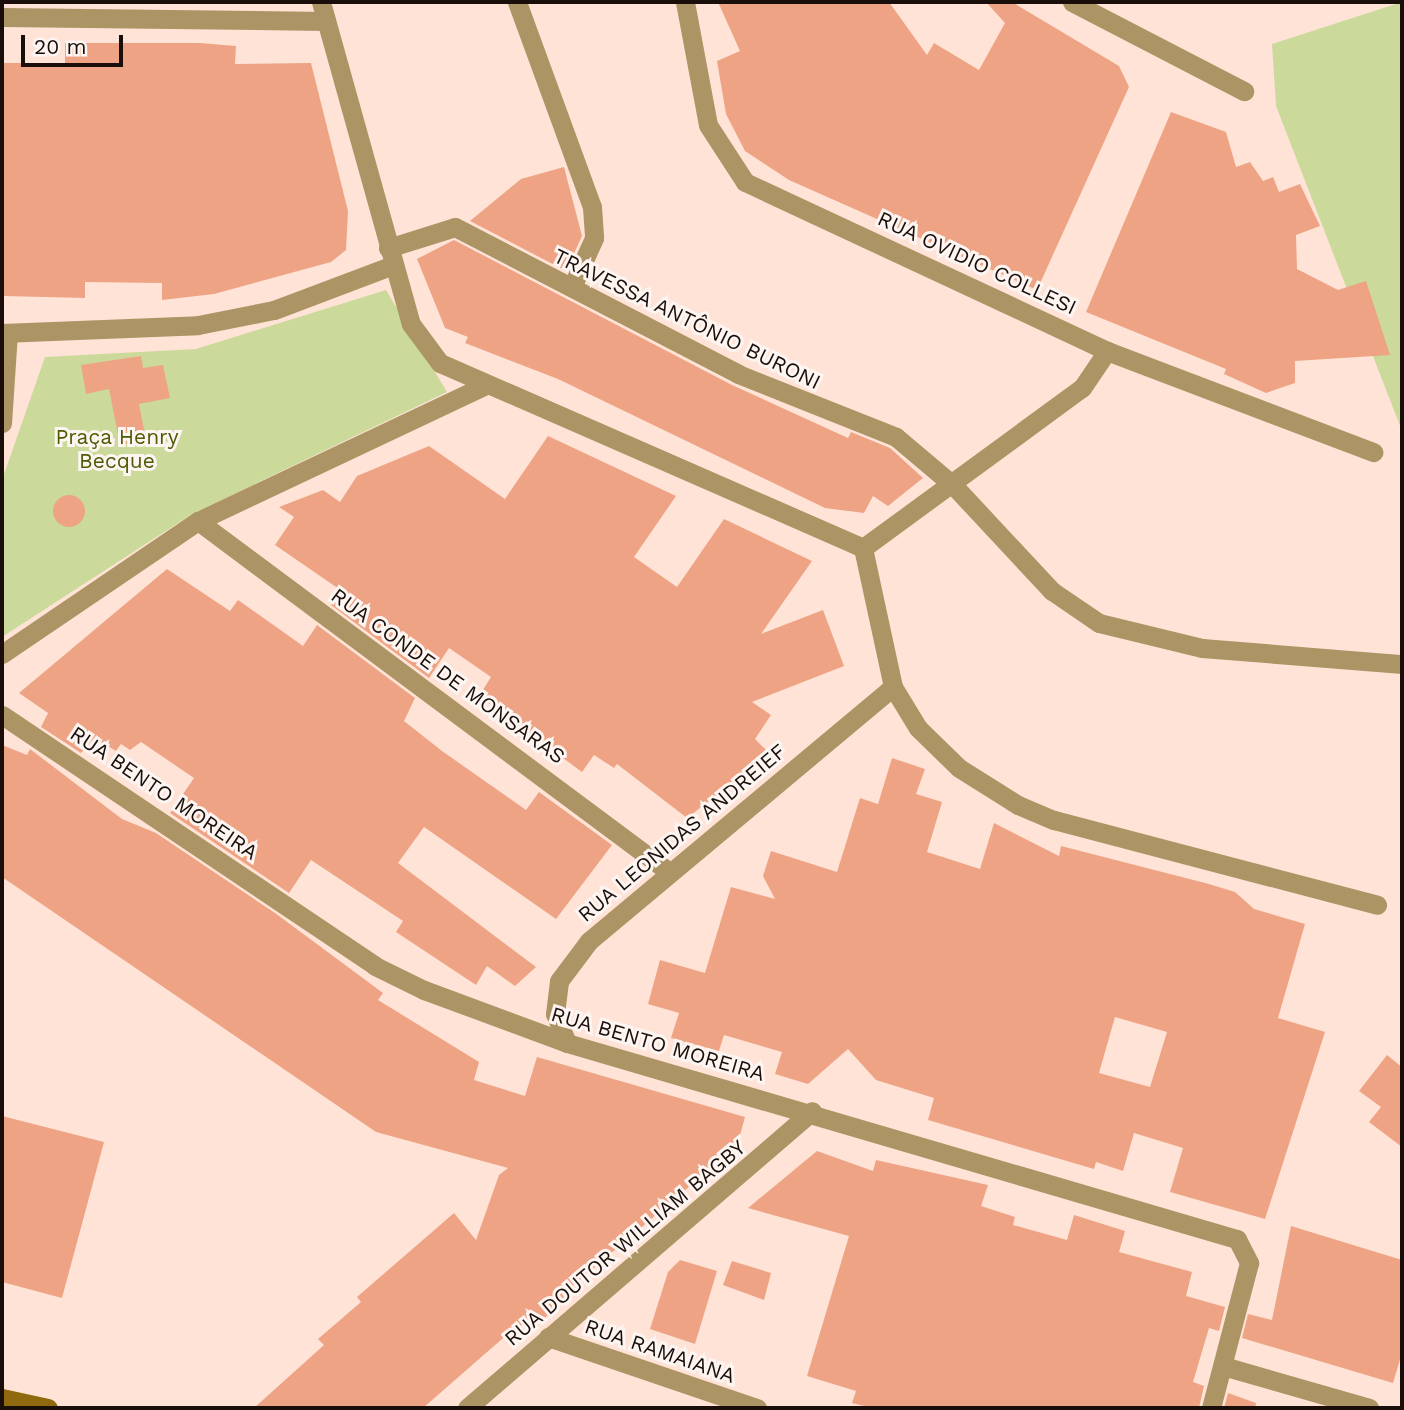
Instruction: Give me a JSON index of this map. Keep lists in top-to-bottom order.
{
  "streets": {
    "street": [
      "RUA OVIDIO COLLESI",
      "TRAVESSA ANTÔNIO BURONI",
      "RUA CONDE DE MONSARAS",
      "RUA BENTO MOREIRA",
      "RUA LEONIDAS ANDREIEF",
      "RUA DOUTOR WILLIAM BAGBY",
      "RUA RAMAIANA"
    ]
  },
  "crossings": [
    ["RUA CONDE DE MONSARAS", "RUA LEONIDAS ANDREIEF"],
    ["RUA BENTO MOREIRA", "RUA LEONIDAS ANDREIEF"],
    ["RUA BENTO MOREIRA", "RUA DOUTOR WILLIAM BAGBY"],
    ["RUA DOUTOR WILLIAM BAGBY", "RUA RAMAIANA"]
  ],
  "parks": ["Praça Henry Becque"],
  "scale_bar": "20 m"
}
